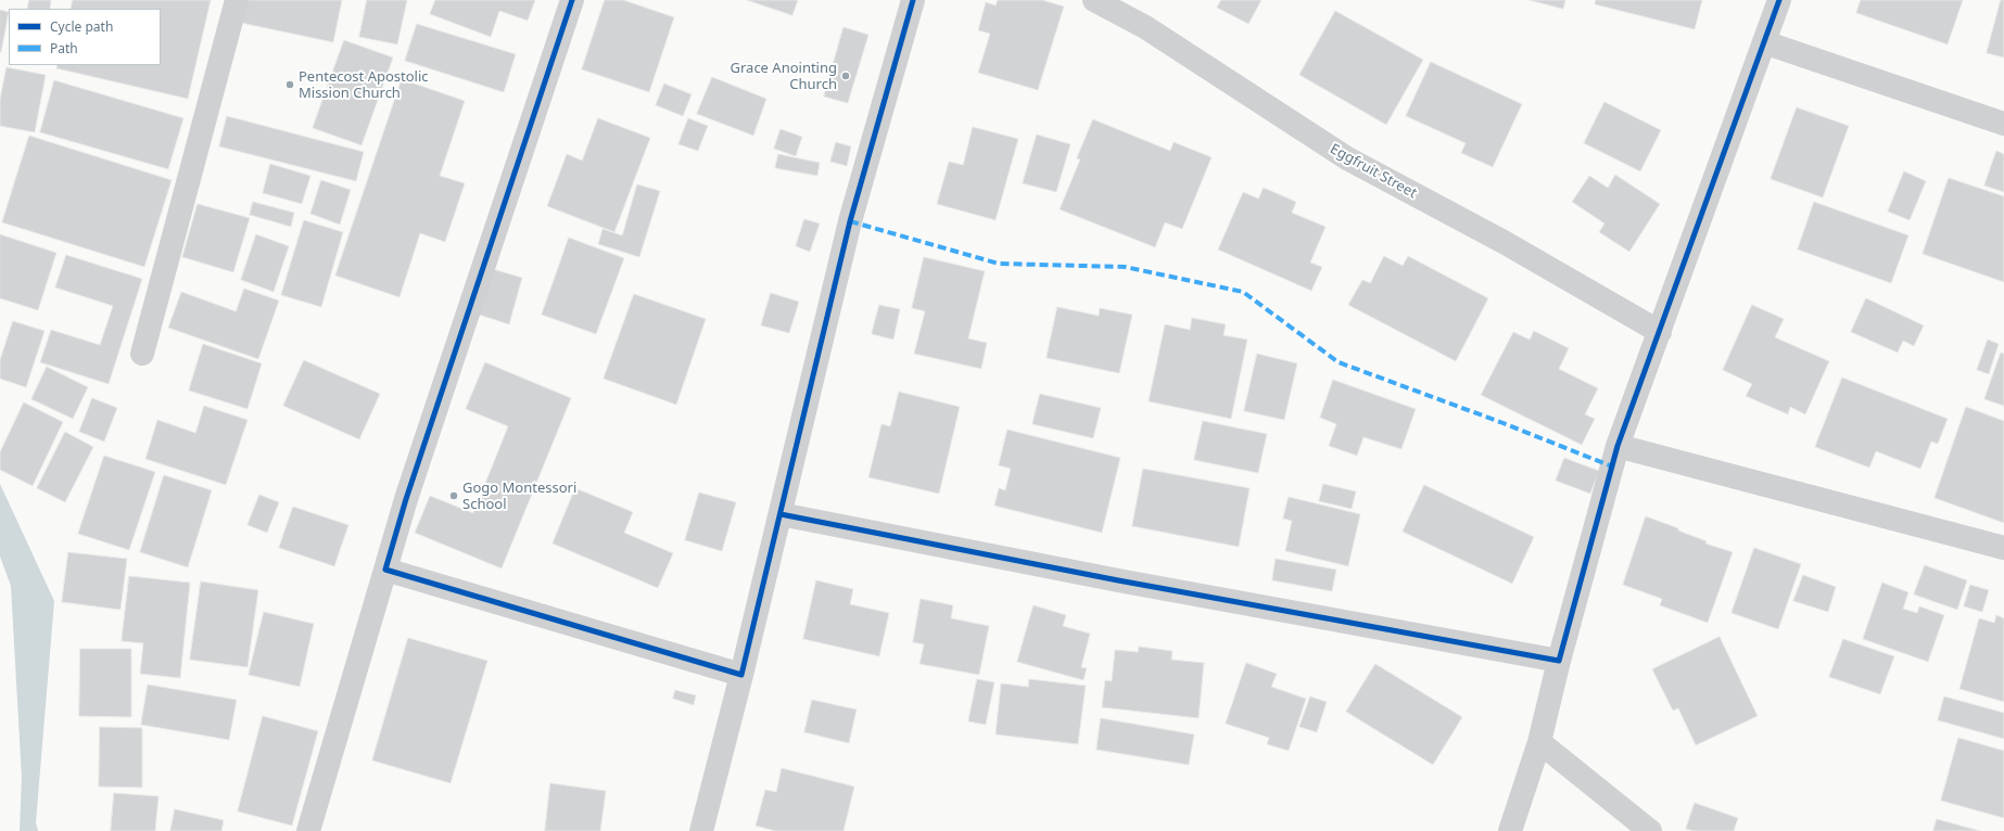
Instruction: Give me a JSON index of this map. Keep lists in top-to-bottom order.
{
  "streets": {
    "street": ["Eggfruit Street"]
  },
  "places": ["Grace Anointing Church", "Pentecost Apostolic Mission Church", "Gogo Montessori School"],
  "legend": ["Cycle path", "Path"]
}
